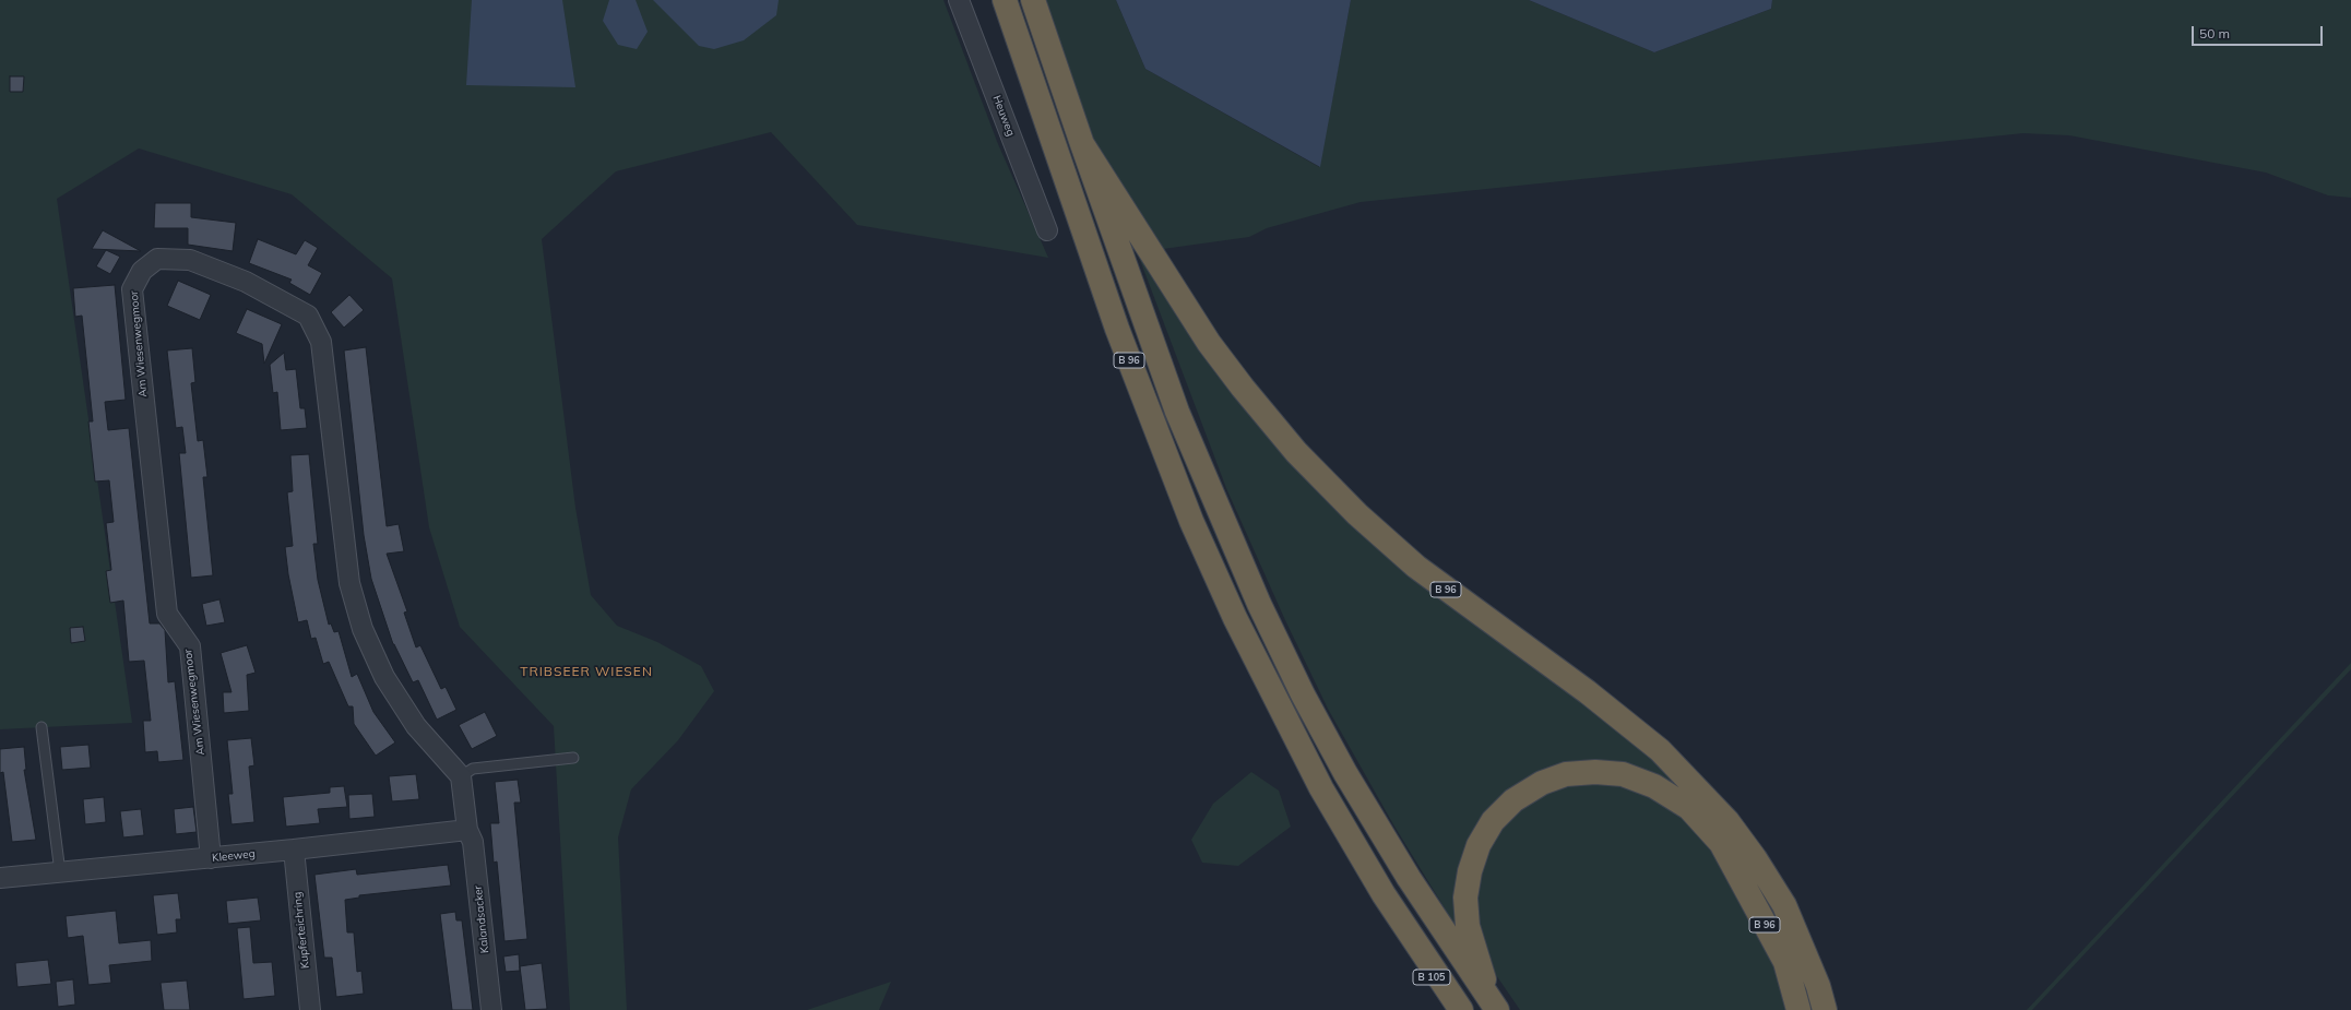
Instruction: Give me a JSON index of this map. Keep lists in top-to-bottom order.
{
  "streets": {
    "highway": ["B 96", "B 105"],
    "street": [
      "Heuweg",
      "Am Wiesenwegmoor",
      "Kleeweg",
      "Kalandsacker",
      "Kupferteichring"
    ]
  },
  "crossings": [
    ["Am Wiesenwegmoor", "Kleeweg"],
    ["B 96", "B 105"],
    ["Kleeweg", "Kalandsacker"],
    ["Kleeweg", "Kupferteichring"]
  ],
  "districts": ["TRIBSEER WIESEN"],
  "scale_bar": "50 m"
}
